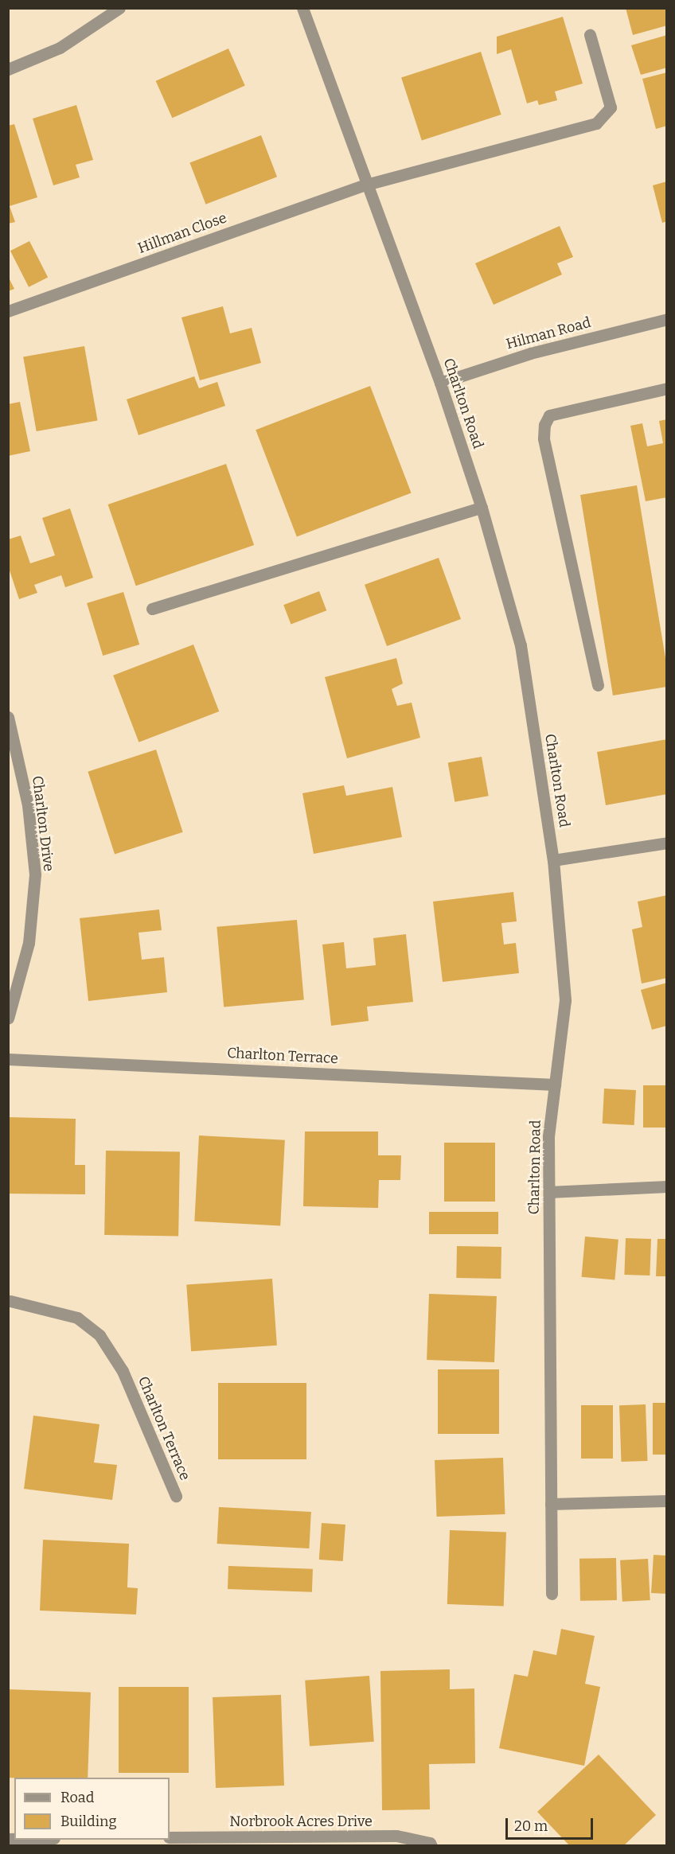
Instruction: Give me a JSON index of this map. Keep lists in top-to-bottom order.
{
  "streets": {
    "street": [
      "Hillman Close",
      "Hilman Road",
      "Charlton Road",
      "Charlton Drive",
      "Charlton Terrace",
      "Norbrook Acres Drive"
    ]
  },
  "crossings": [
    ["Hillman Close", "Charlton Road"],
    ["Hilman Road", "Charlton Road"],
    ["Charlton Road", "Charlton Terrace"]
  ],
  "legend": ["Road", "Building"],
  "scale_bar": "20 m"
}
